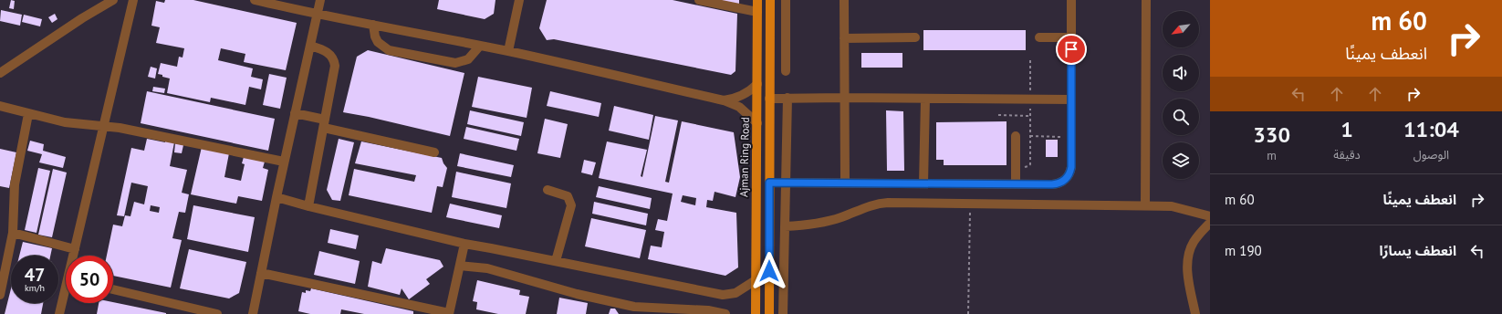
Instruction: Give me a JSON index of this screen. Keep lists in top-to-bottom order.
{
  "streets": {
    "main road": ["Ajman Ring Road"]
  },
  "north": "bottom left",
  "page": {
    "turn": ["60 m", "انعطف يمينًا"],
    "eta": [
      "11:04",
      "الوصول",
      "1",
      "دقيقة",
      "330",
      "m"
    ],
    "list": [
      {
        "name": "انعطف يمينًا",
        "value": "60 m"
      },
      {
        "name": "انعطف يسارًا",
        "value": "190 m"
      }
    ],
    "speed": "47 km/h",
    "limit": "50"
  }
}
